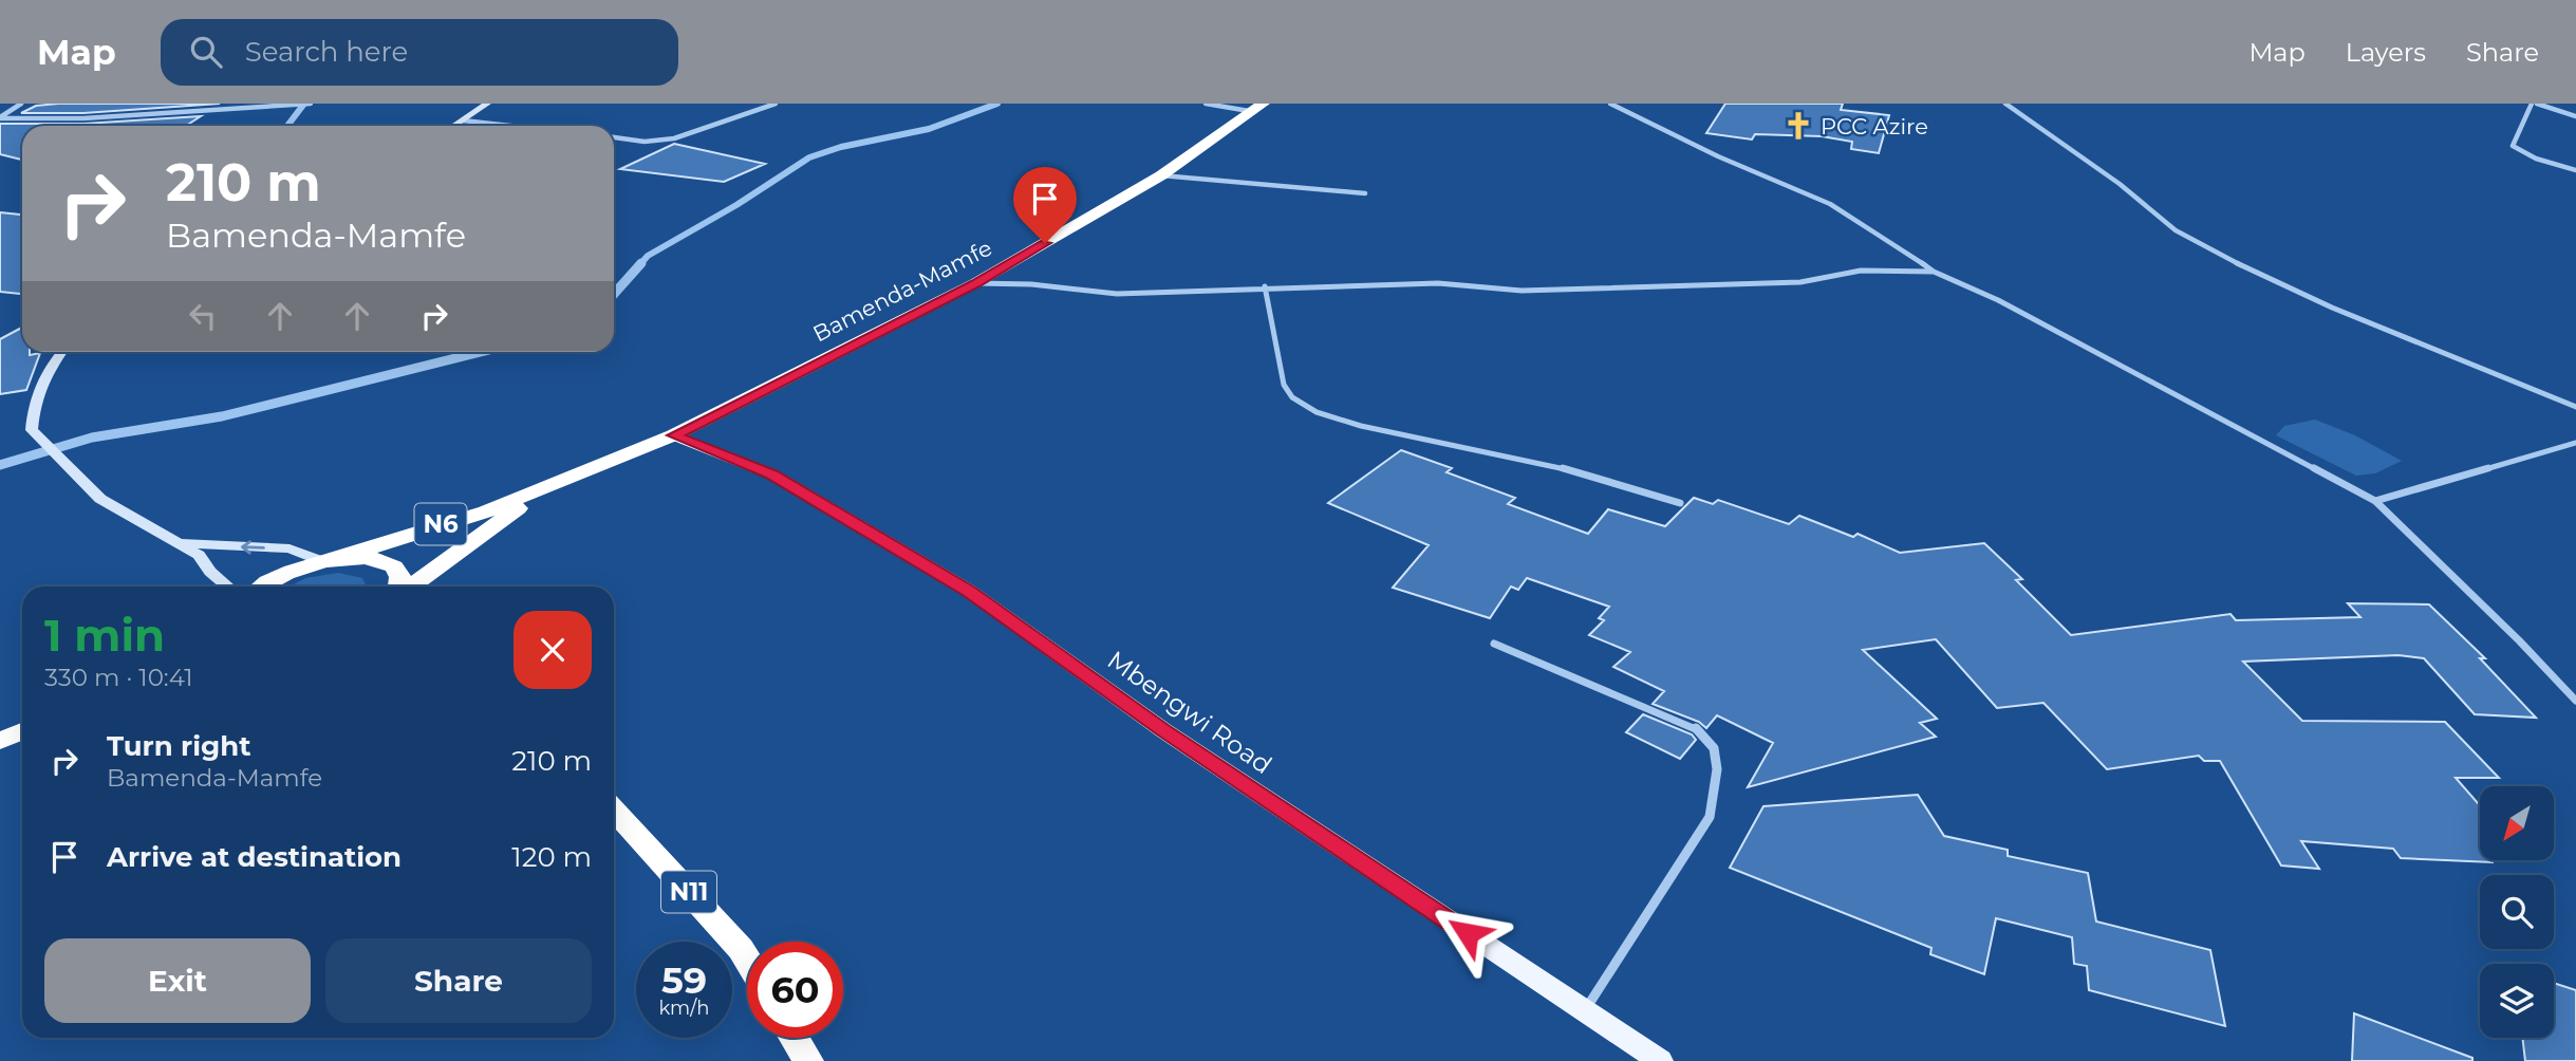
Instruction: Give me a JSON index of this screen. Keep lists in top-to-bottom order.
{
  "streets": {
    "highway": ["Bamenda-Mamfe", "N6", "N11"],
    "main road": ["Mbengwi Road"]
  },
  "crossings": [
    ["Bamenda-Mamfe", "N6"],
    ["Bamenda-Mamfe", "Mbengwi Road"]
  ],
  "places": {
    "church": ["PCC Azire"]
  },
  "north": "bottom left",
  "page": {
    "header": "Map",
    "search": "Search here",
    "nav": ["Map", "Layers", "Share"],
    "turn": ["210 m", "Bamenda-Mamfe"],
    "heading": ["1 min", "330 m · 10:41"],
    "list": [
      {
        "name": "Turn right",
        "note": "Bamenda-Mamfe",
        "value": "210 m"
      },
      {
        "name": "Arrive at destination",
        "value": "120 m"
      }
    ],
    "buttons": ["Exit", "Share"],
    "speed": "59 km/h",
    "limit": "60"
  }
}
